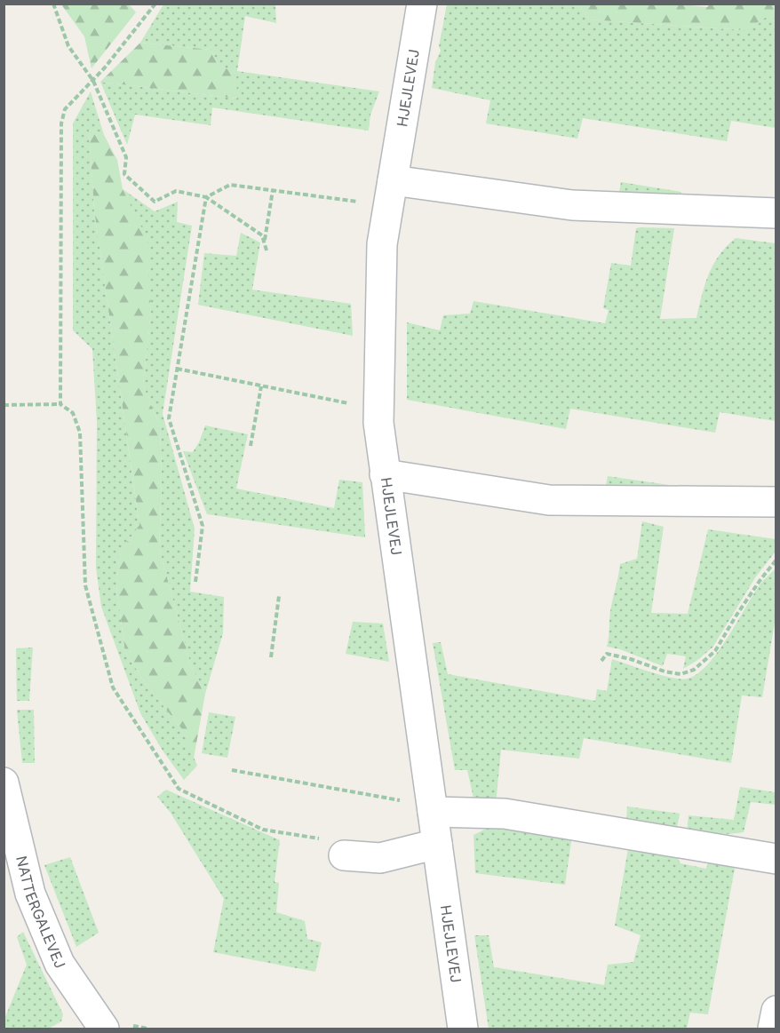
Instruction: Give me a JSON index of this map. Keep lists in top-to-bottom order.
{
  "streets": {
    "street": ["HJEJLEVEJ", "NATTERGALEVEJ"]
  }
}
